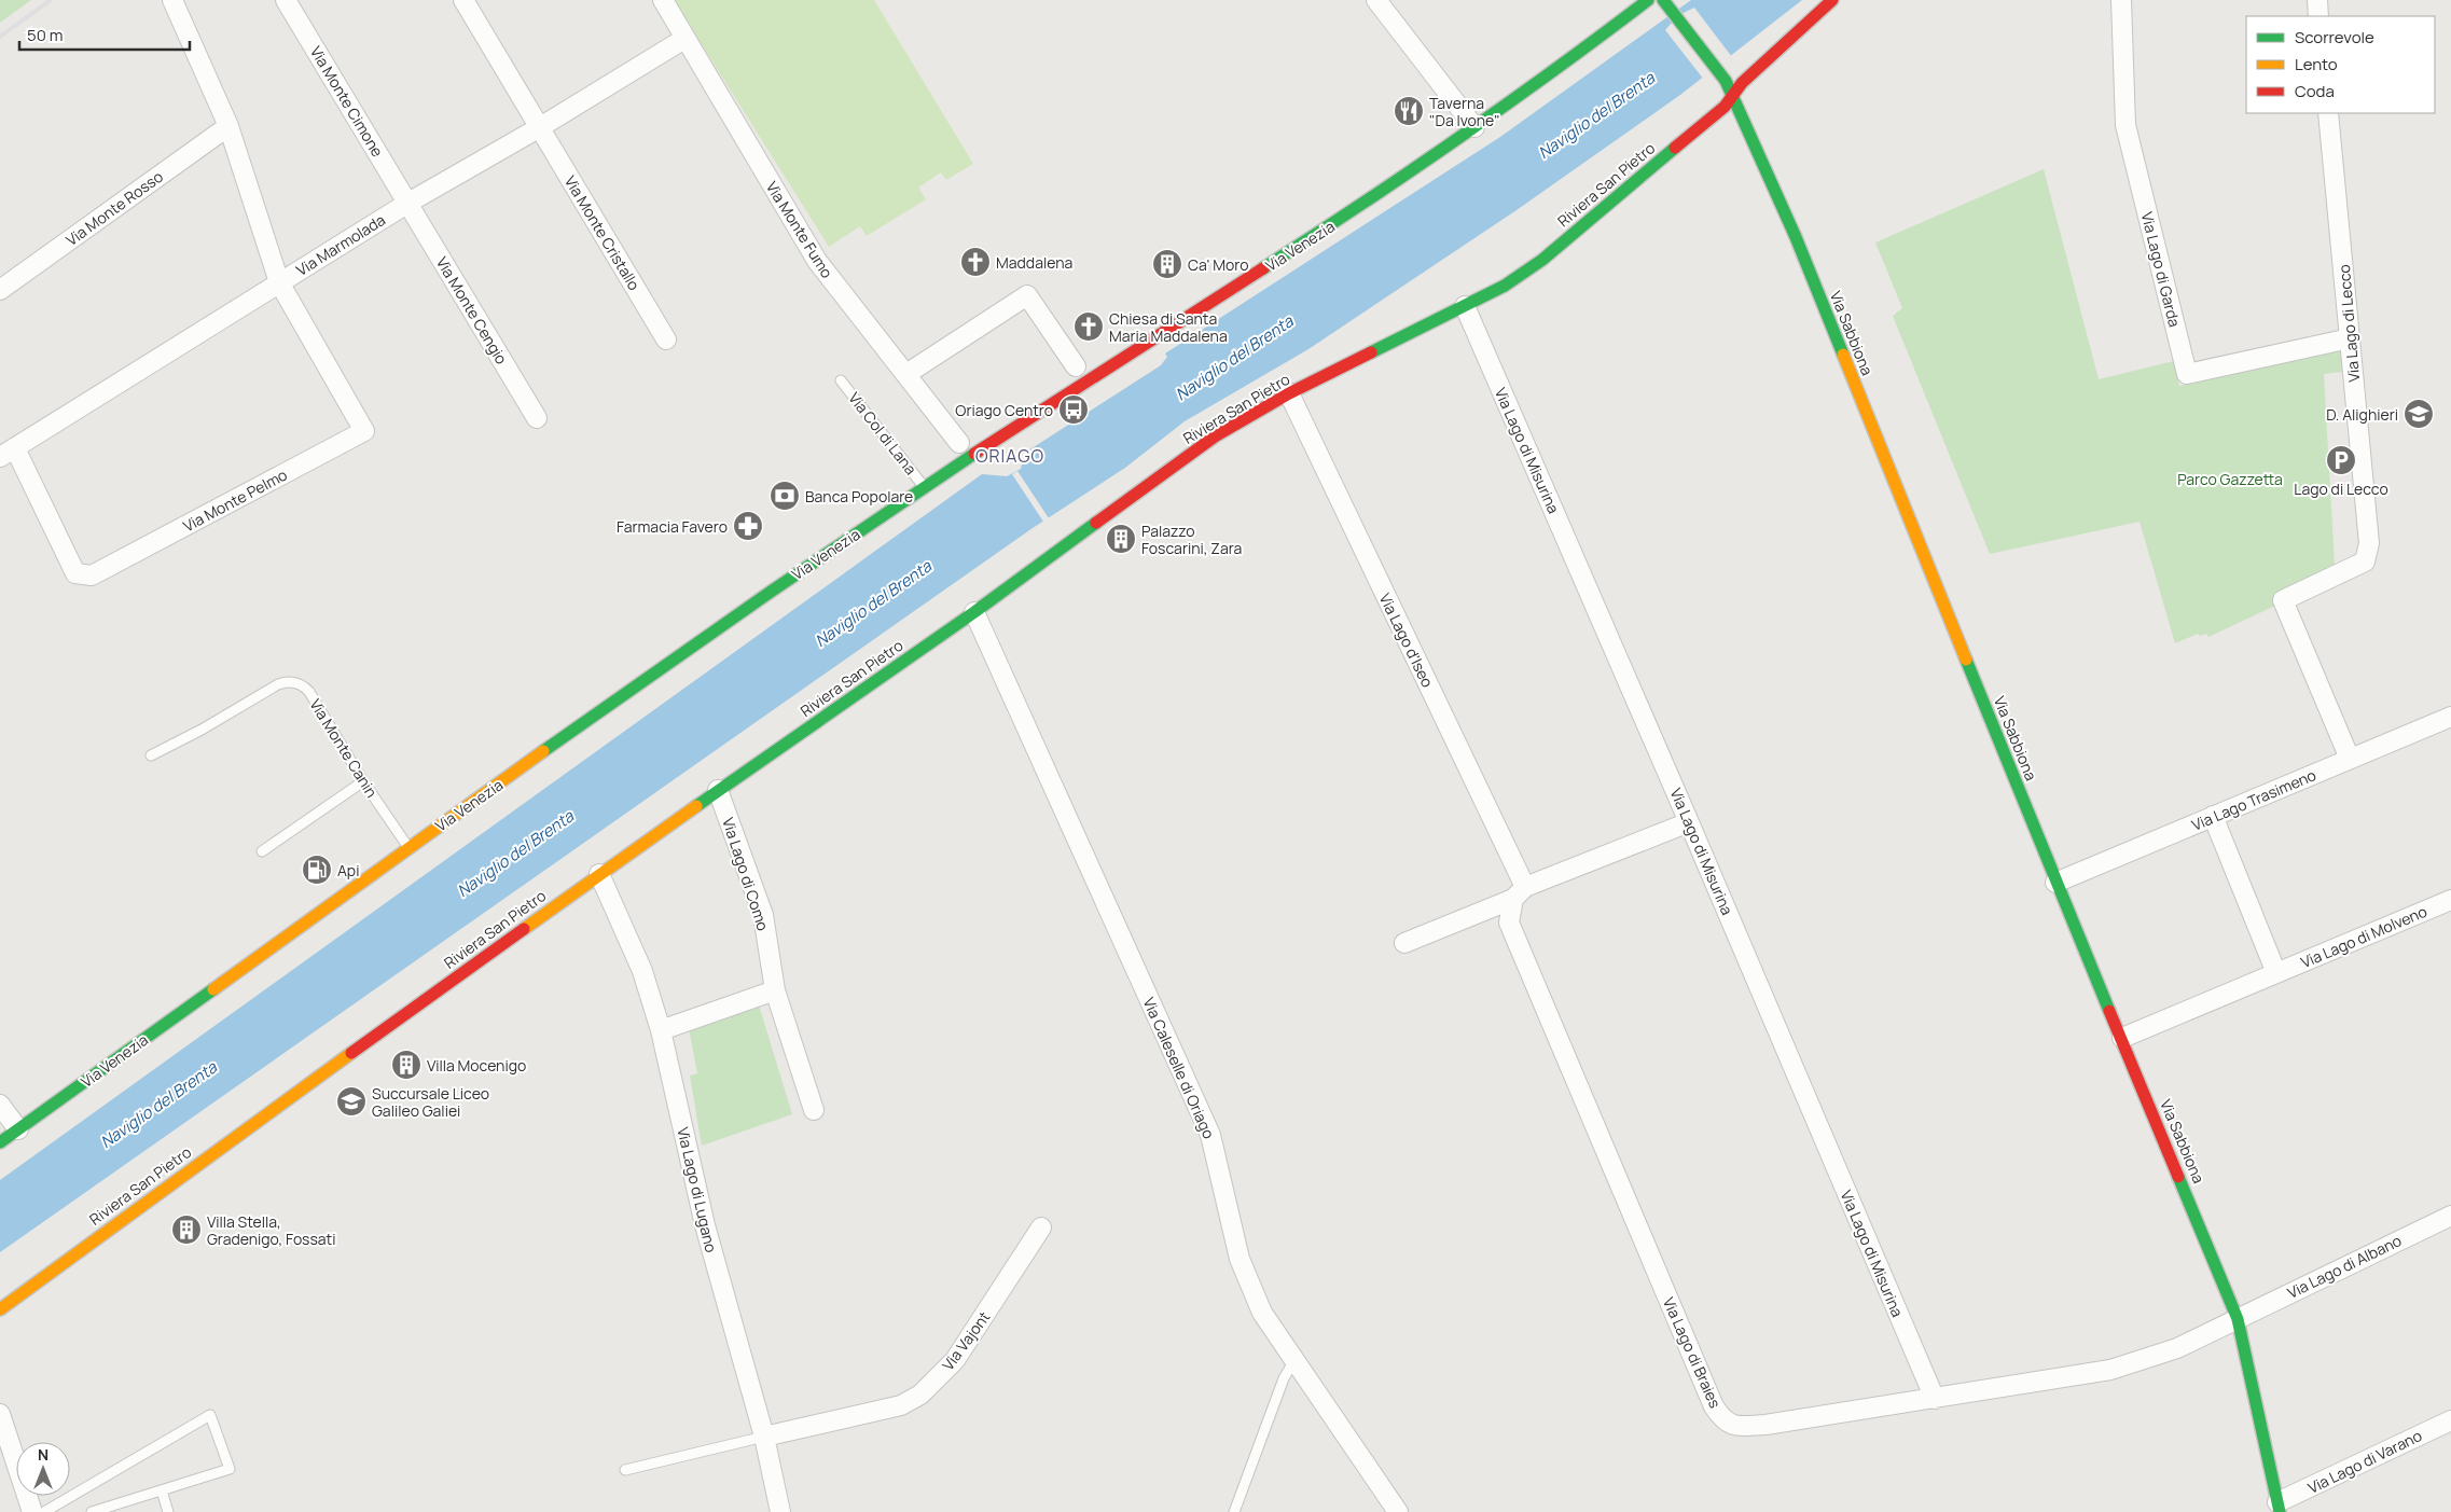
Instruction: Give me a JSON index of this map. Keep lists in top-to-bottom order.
{
  "streets": {
    "street": [
      "Via Monte Cimone",
      "Riviera San Pietro",
      "Via Monte Rosso",
      "Via Monte Fumo",
      "Via Monte Cristallo",
      "Via Marmolada",
      "Via Venezia",
      "Via Lago di Garda",
      "Via Monte Cengio",
      "Via Lago di Lecco",
      "Via Sabbiona",
      "Via Lago di Misurina",
      "Via Monte Pelmo",
      "Via Lago d'Iseo",
      "Via Lago Trasimeno",
      "Via Lago di Como",
      "Via Lago di Molveno",
      "Via Caleselle di Oriago",
      "Via Lago di Lugano",
      "Via Lago di Albano",
      "Via Vajont",
      "Via Lago di Braies",
      "Via Lago di Varano"
    ],
    "lane": ["Via Col di Lana", "Via Monte Canin"]
  },
  "crossings": [
    ["Via Monte Cimone", "Via Marmolada"],
    ["Via Monte Cimone", "Via Monte Cengio"],
    ["Riviera San Pietro", "Via Sabbiona"],
    ["Riviera San Pietro", "Via Lago di Misurina"],
    ["Riviera San Pietro", "Via Lago d'Iseo"],
    ["Riviera San Pietro", "Via Lago di Como"],
    ["Riviera San Pietro", "Via Caleselle di Oriago"],
    ["Riviera San Pietro", "Via Lago di Lugano"],
    ["Via Monte Fumo", "Via Marmolada"],
    ["Via Monte Cristallo", "Via Marmolada"],
    ["Via Marmolada", "Via Monte Cengio"],
    ["Via Marmolada", "Via Monte Pelmo"],
    ["Via Venezia", "Via Col di Lana"],
    ["Via Venezia", "Via Monte Canin"],
    ["Via Lago di Garda", "Via Lago di Lecco"],
    ["Via Lago di Lecco", "Via Lago Trasimeno"],
    ["Via Sabbiona", "Via Lago Trasimeno"],
    ["Via Sabbiona", "Via Lago di Molveno"],
    ["Via Sabbiona", "Via Lago di Albano"],
    ["Via Sabbiona", "Via Lago di Braies"],
    ["Via Sabbiona", "Via Lago di Varano"],
    ["Via Lago di Misurina", "Via Lago di Braies"],
    ["Via Lago d'Iseo", "Via Lago di Braies"],
    ["Via Lago di Lugano", "Via Vajont"],
    ["Via Lago di Albano", "Via Lago di Braies"]
  ],
  "districts": ["ORIAGO"],
  "water": ["Naviglio del Brenta"],
  "parks": ["Parco Gazzetta"],
  "places": {
    "restaurant": ["Taverna \"Da Ivone\""],
    "church": ["Maddalena", "Chiesa di Santa Maria Maddalena"],
    "building": [
      "Ca' Moro",
      "Palazzo Foscarini, Zara",
      "Villa Mocenigo",
      "Villa Stella, Gradenigo, Fossati"
    ],
    "bus stop": ["Oriago Centro"],
    "school or university": ["D. Alighieri", "Succursale Liceo Galileo Galiei"],
    "parking": ["Lago di Lecco"],
    "bank": ["Banca Popolare"],
    "pharmacy": ["Farmacia Favero"],
    "fuel station": ["Api"]
  },
  "legend": ["Scorrevole", "Lento", "Coda"],
  "scale_bar": "50 m",
  "north": "top"
}
